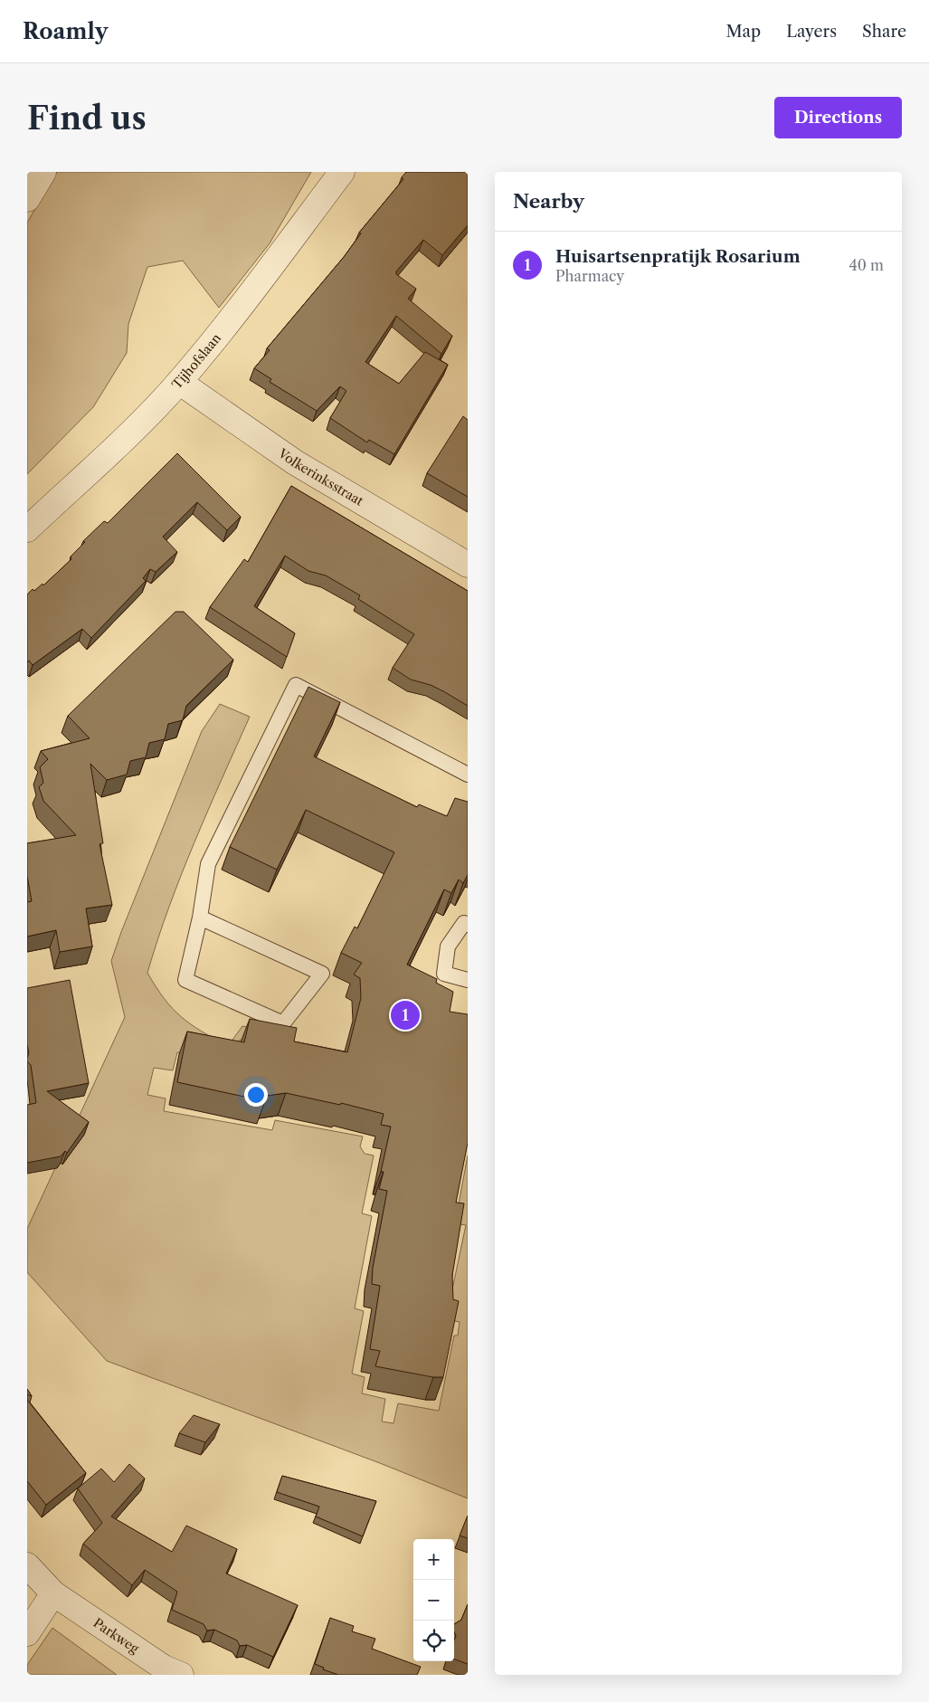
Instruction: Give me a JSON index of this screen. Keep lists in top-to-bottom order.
{
  "streets": {
    "street": ["Tijhofslaan", "Volkerinksstraat", "Parkweg"]
  },
  "crossings": [
    ["Tijhofslaan", "Volkerinksstraat"]
  ],
  "page": {
    "header": "Roamly",
    "nav": ["Map", "Layers", "Share"],
    "buttons": "Directions",
    "title": "Find us",
    "heading": "Nearby",
    "list": [
      {
        "mark": "1",
        "name": "Huisartsenpratijk Rosarium",
        "note": "Pharmacy",
        "value": "40 m"
      }
    ],
    "pins": "1",
    "map_buttons": ["+", "−"]
  }
}
